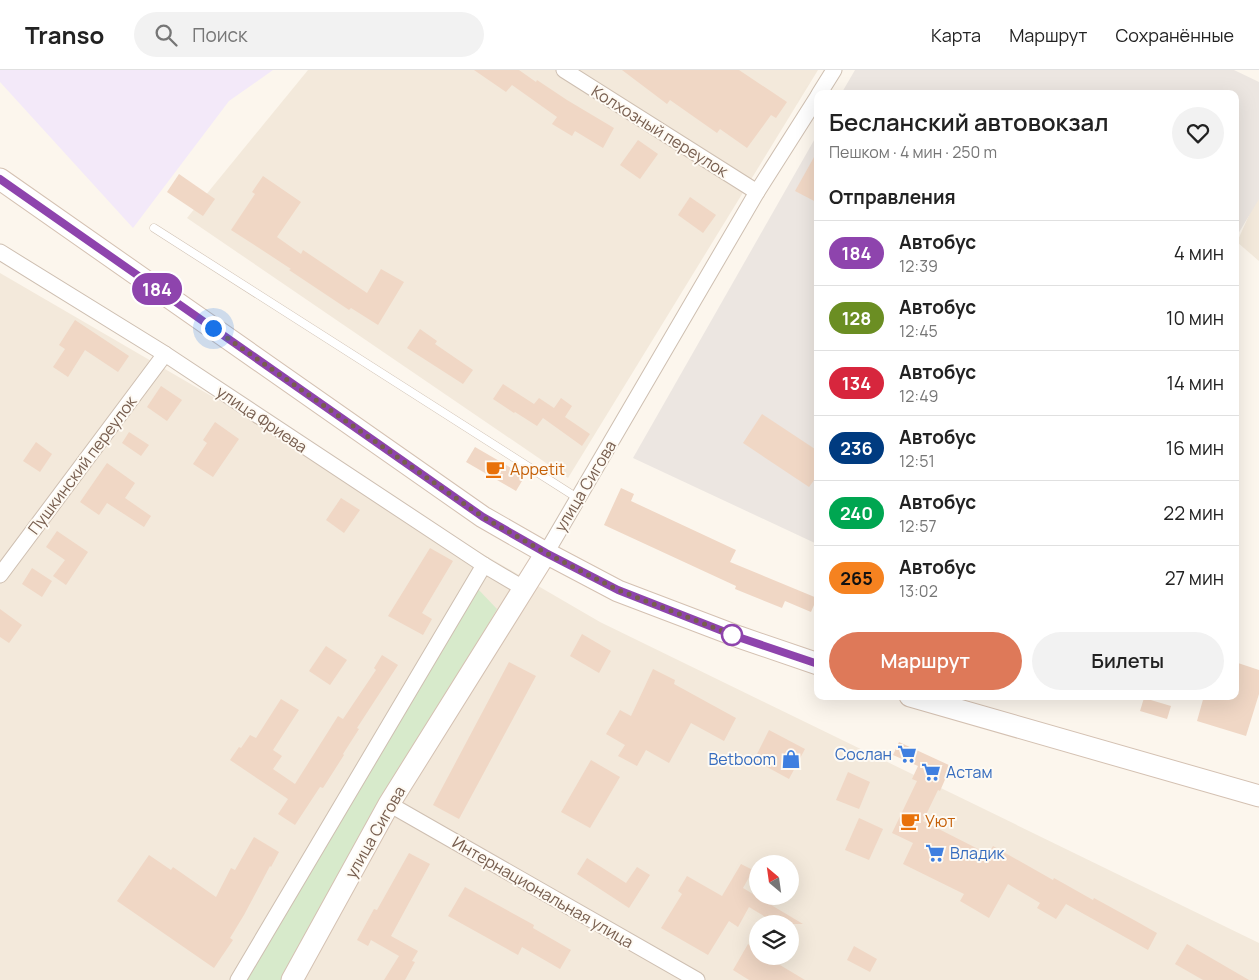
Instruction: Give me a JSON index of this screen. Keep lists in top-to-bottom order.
{
  "streets": {
    "main road": ["улица Сигова"],
    "street": [
      "Колхозный переулок",
      "улица Фриева",
      "Пушкинский переулок",
      "Интернациональная улица"
    ]
  },
  "crossings": [
    ["Колхозный переулок", "улица Сигова"],
    ["улица Фриева", "Пушкинский переулок"],
    ["улица Фриева", "улица Сигова"],
    ["улица Сигова", "Интернациональная улица"]
  ],
  "places": {
    "cafe": ["Appetit", "Уют"],
    "supermarket": ["Сослан", "Астам", "Владик"],
    "shop": ["Betboom"]
  },
  "lines": ["bus line 184"],
  "north": "top left",
  "page": {
    "header": "Transo",
    "search": "Поиск",
    "nav": ["Карта", "Маршрут", "Сохранённые"],
    "on_map": "184",
    "heading": [
      ["Бесланский автовокзал", "Пешком · 4 мин · 250 m"],
      "Отправления"
    ],
    "list": [
      {
        "mark": "184",
        "name": "Автобус",
        "note": "12:39",
        "value": "4 мин"
      },
      {
        "mark": "128",
        "name": "Автобус",
        "note": "12:45",
        "value": "10 мин"
      },
      {
        "mark": "134",
        "name": "Автобус",
        "note": "12:49",
        "value": "14 мин"
      },
      {
        "mark": "236",
        "name": "Автобус",
        "note": "12:51",
        "value": "16 мин"
      },
      {
        "mark": "240",
        "name": "Автобус",
        "note": "12:57",
        "value": "22 мин"
      },
      {
        "mark": "265",
        "name": "Автобус",
        "note": "13:02",
        "value": "27 мин"
      }
    ],
    "buttons": ["Маршрут", "Билеты"]
  }
}
